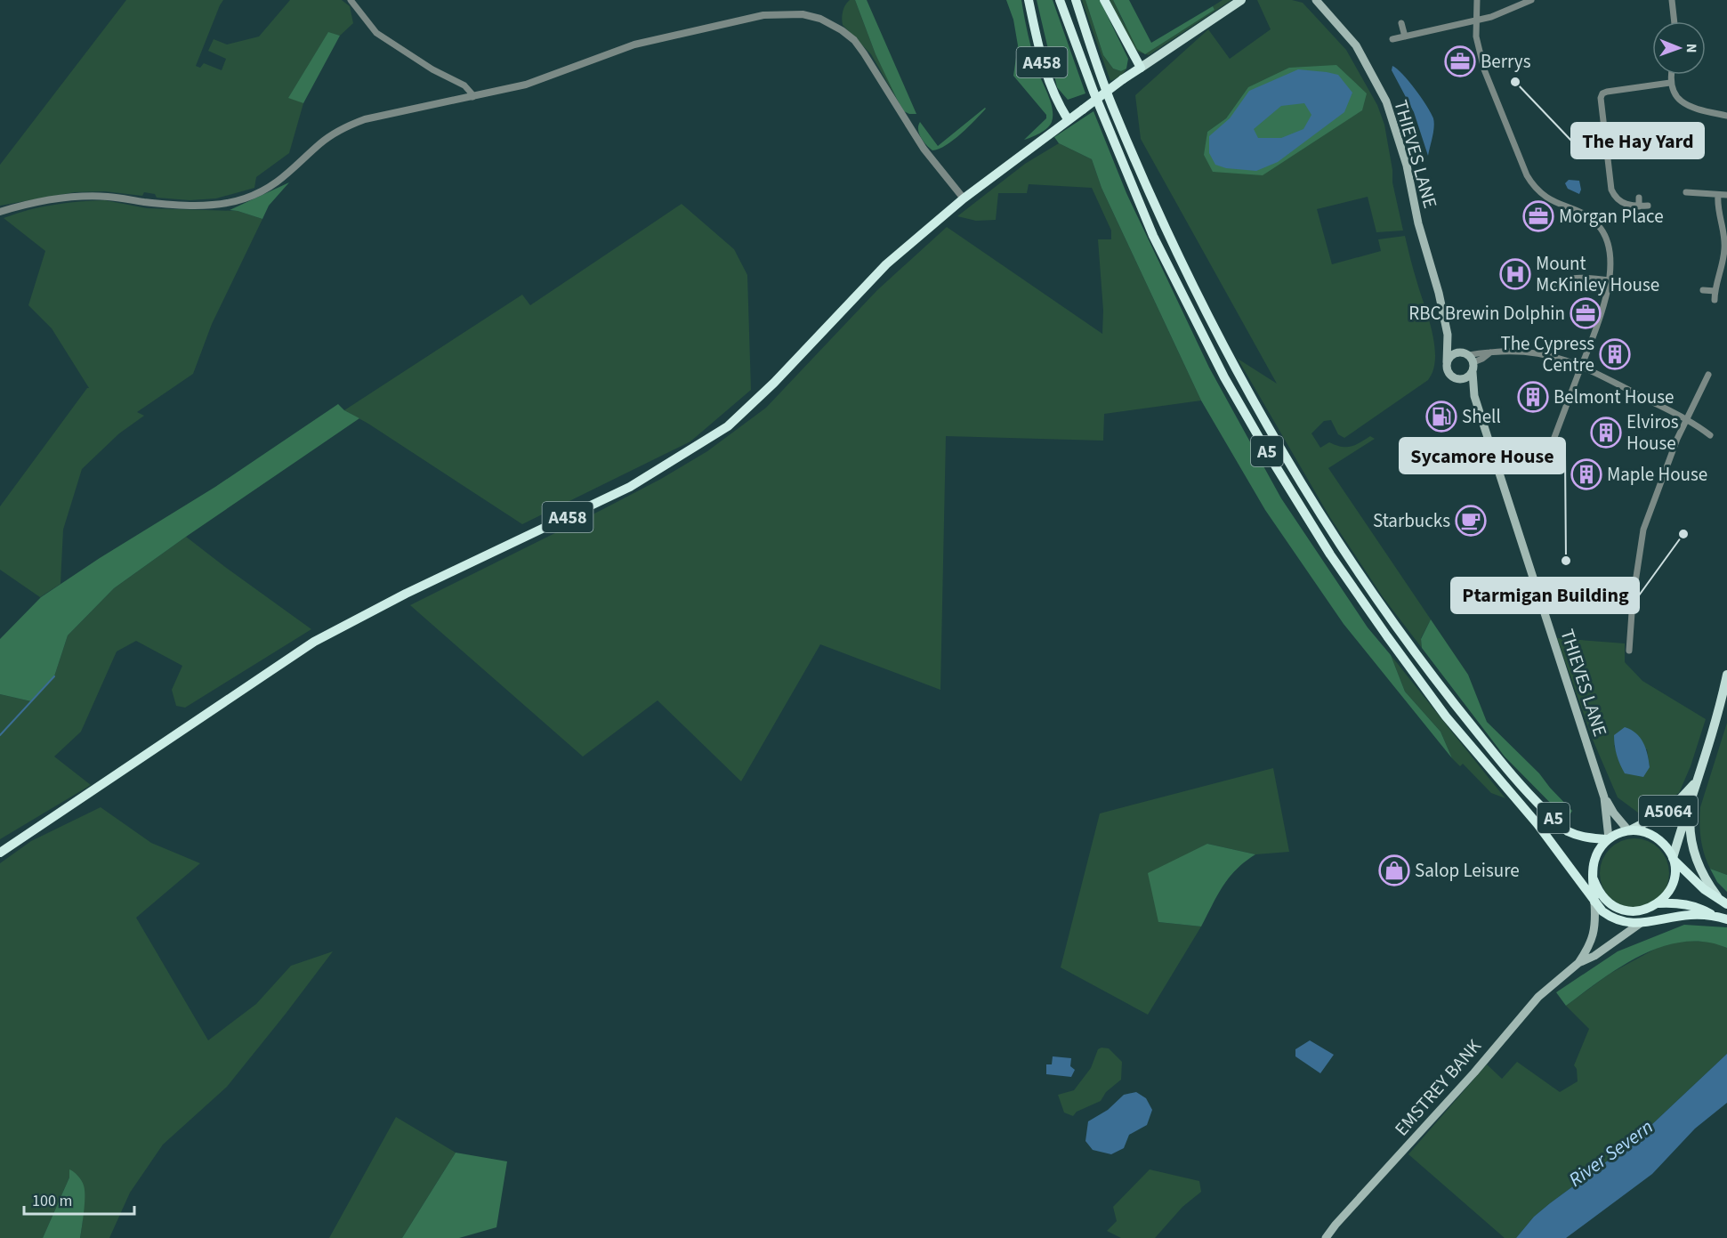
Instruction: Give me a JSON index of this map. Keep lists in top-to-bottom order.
{
  "streets": {
    "highway": ["A458", "A5"],
    "main road": ["THIEVES LANE", "A5064", "EMSTREY BANK"]
  },
  "crossings": [
    ["A5", "A5064"],
    ["A5", "EMSTREY BANK"]
  ],
  "water": ["River Severn"],
  "places": {
    "office": ["Berrys", "Morgan Place", "RBC Brewin Dolphin"],
    "other": ["The Hay Yard", "Ptarmigan Building", "Sycamore House"],
    "hospital": ["Mount McKinley House"],
    "building": [
      "The Cypress Centre",
      "Belmont House",
      "Elviros House",
      "Maple House"
    ],
    "fuel station": ["Shell"],
    "cafe": ["Starbucks"],
    "shop": ["Salop Leisure"]
  },
  "scale_bar": "100 m",
  "north": "right"
}
